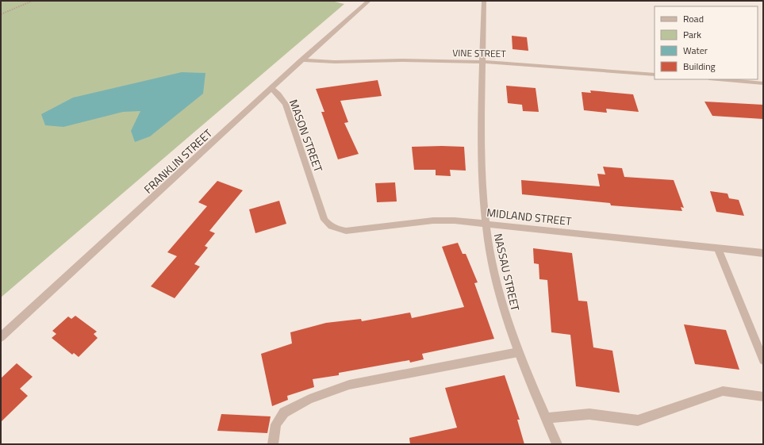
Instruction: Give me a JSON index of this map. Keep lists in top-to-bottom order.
{
  "streets": {
    "street": [
      "VINE STREET",
      "MASON STREET",
      "FRANKLIN STREET",
      "MIDLAND STREET",
      "NASSAU STREET"
    ]
  },
  "crossings": [
    ["VINE STREET", "FRANKLIN STREET"],
    ["VINE STREET", "NASSAU STREET"],
    ["MASON STREET", "FRANKLIN STREET"],
    ["MASON STREET", "MIDLAND STREET"],
    ["MIDLAND STREET", "NASSAU STREET"]
  ],
  "legend": [
    "Road",
    "Park",
    "Water",
    "Building"
  ]
}
